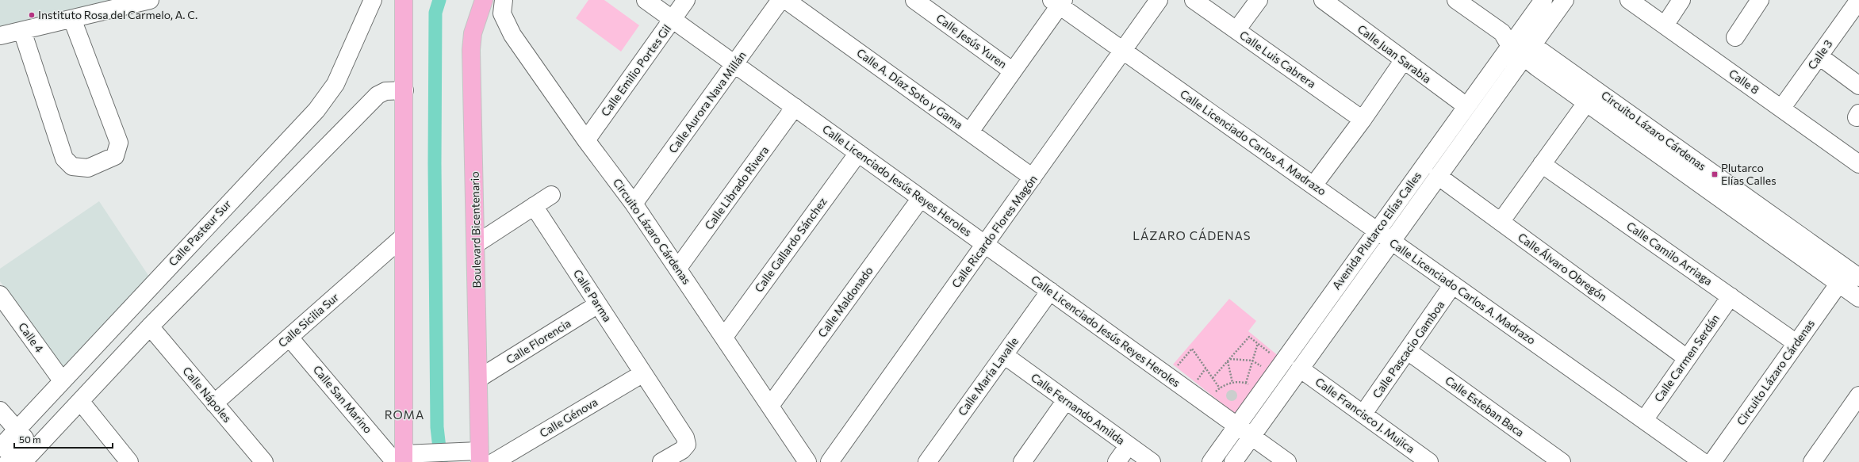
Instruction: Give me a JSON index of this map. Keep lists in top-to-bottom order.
{
  "streets": {
    "main road": ["Boulevard Bicentenario"],
    "street": [
      "Calle Jesús Yuren",
      "Calle Juan Sarabia",
      "Calle 3",
      "Calle Luis Cabrera",
      "Calle Emilio Portes Gil",
      "Calle 8",
      "Calle A. Díaz Soto y Gama",
      "Calle Aurora Nava Millán",
      "Circuito Lázaro Cárdenas",
      "Calle Licenciado Carlos A. Madrazo",
      "Calle Licenciado Jesús Reyes Heroles",
      "Calle Librado Rivera",
      "Avenida Plutarco Elías Calles",
      "Calle Ricardo Flores Magón",
      "Calle Pasteur Sur",
      "Calle Gallardo Sánchez",
      "Calle Camilo Arriaga",
      "Calle Álvaro Obregón",
      "Calle Parma",
      "Calle Maldonado",
      "Calle Sicilia Sur",
      "Calle 4",
      "Calle Florencia",
      "Calle Pascacio Gamboa",
      "Calle Carmen Serdán",
      "Calle María Lavalle",
      "Calle Nápoles",
      "Calle San Marino",
      "Calle Esteban Baca",
      "Calle Fernando Amilda",
      "Calle Francisco J. Mujica",
      "Calle Génova"
    ]
  },
  "crossings": [
    ["Calle Juan Sarabia", "Avenida Plutarco Elías Calles"],
    ["Calle 3", "Calle 8"],
    ["Calle Emilio Portes Gil", "Circuito Lázaro Cárdenas"],
    ["Calle Emilio Portes Gil", "Calle Licenciado Jesús Reyes Heroles"],
    ["Calle A. Díaz Soto y Gama", "Calle Ricardo Flores Magón"],
    ["Calle Aurora Nava Millán", "Circuito Lázaro Cárdenas"],
    ["Calle Aurora Nava Millán", "Calle Licenciado Jesús Reyes Heroles"],
    ["Circuito Lázaro Cárdenas", "Calle Librado Rivera"],
    ["Circuito Lázaro Cárdenas", "Avenida Plutarco Elías Calles"],
    ["Circuito Lázaro Cárdenas", "Calle Gallardo Sánchez"],
    ["Circuito Lázaro Cárdenas", "Calle Camilo Arriaga"],
    ["Circuito Lázaro Cárdenas", "Calle Maldonado"],
    ["Calle Licenciado Carlos A. Madrazo", "Avenida Plutarco Elías Calles"],
    ["Calle Licenciado Carlos A. Madrazo", "Calle Ricardo Flores Magón"],
    ["Calle Licenciado Carlos A. Madrazo", "Calle Pascacio Gamboa"],
    ["Calle Licenciado Carlos A. Madrazo", "Calle Carmen Serdán"],
    ["Calle Licenciado Jesús Reyes Heroles", "Calle Librado Rivera"],
    ["Calle Licenciado Jesús Reyes Heroles", "Avenida Plutarco Elías Calles"],
    ["Calle Licenciado Jesús Reyes Heroles", "Calle Ricardo Flores Magón"],
    ["Calle Licenciado Jesús Reyes Heroles", "Calle Gallardo Sánchez"],
    ["Calle Licenciado Jesús Reyes Heroles", "Calle Maldonado"],
    ["Calle Licenciado Jesús Reyes Heroles", "Calle María Lavalle"],
    ["Boulevard Bicentenario", "Calle Florencia"],
    ["Avenida Plutarco Elías Calles", "Calle Álvaro Obregón"],
    ["Avenida Plutarco Elías Calles", "Calle Francisco J. Mujica"],
    ["Calle Pasteur Sur", "Calle 4"],
    ["Calle Camilo Arriaga", "Calle Carmen Serdán"],
    ["Calle Álvaro Obregón", "Calle Carmen Serdán"],
    ["Calle Parma", "Calle Florencia"],
    ["Calle Parma", "Calle Génova"],
    ["Calle Sicilia Sur", "Calle Nápoles"],
    ["Calle Sicilia Sur", "Calle San Marino"],
    ["Calle Pascacio Gamboa", "Calle Esteban Baca"],
    ["Calle Pascacio Gamboa", "Calle Francisco J. Mujica"],
    ["Calle María Lavalle", "Calle Fernando Amilda"]
  ],
  "districts": ["LÁZARO CÁDENAS", "ROMA"],
  "places": {
    "other": ["Instituto Rosa del Carmelo, A. C."],
    "transit": ["Plutarco Elías Calles"]
  },
  "scale_bar": "50 m"
}
